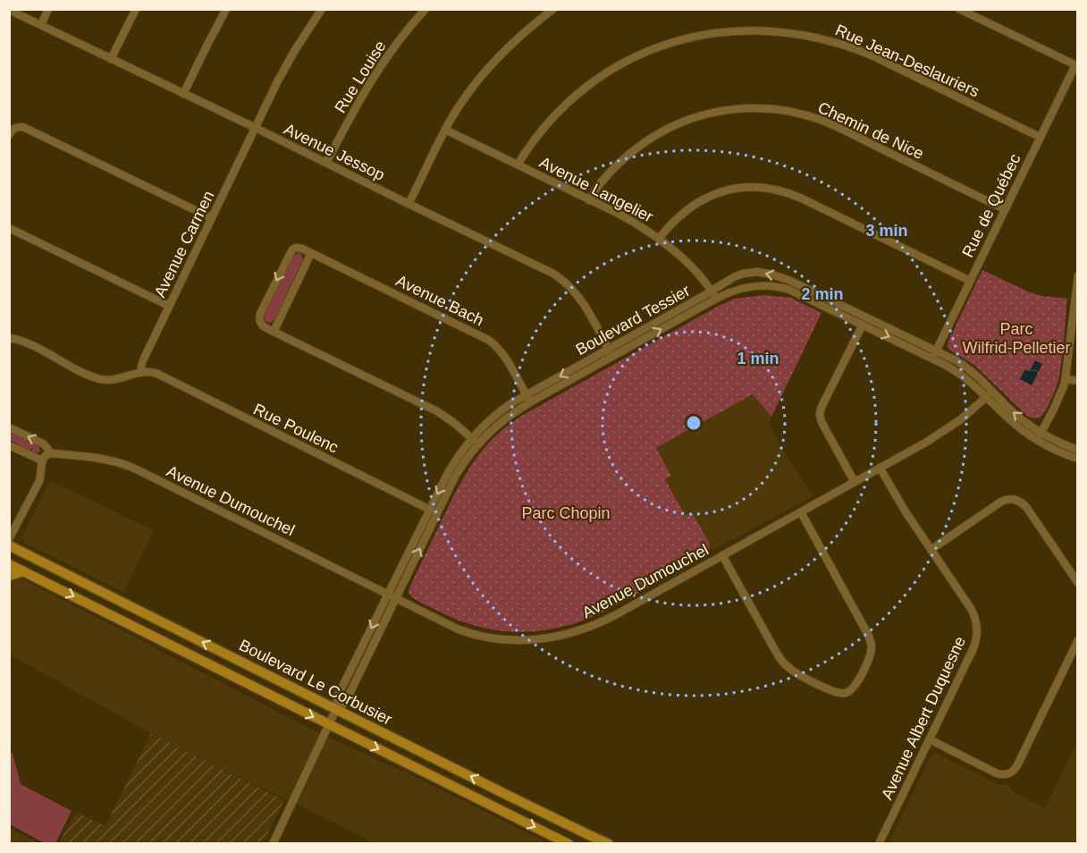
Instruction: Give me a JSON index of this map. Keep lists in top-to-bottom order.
{
  "streets": {
    "street": [
      "Rue Jean-Deslauriers",
      "Rue Louise",
      "Chemin de Nice",
      "Avenue Jessop",
      "Avenue Langelier",
      "Rue de Québec",
      "Avenue Carmen",
      "Avenue Bach",
      "Boulevard Tessier",
      "Rue Poulenc",
      "Avenue Dumouchel",
      "Boulevard Le Corbusier",
      "Avenue Albert Duquesne"
    ]
  },
  "crossings": [
    ["Rue Jean-Deslauriers", "Avenue Langelier"],
    ["Rue Jean-Deslauriers", "Rue de Québec"],
    ["Rue Louise", "Avenue Jessop"],
    ["Chemin de Nice", "Avenue Langelier"],
    ["Chemin de Nice", "Rue de Québec"],
    ["Avenue Jessop", "Avenue Carmen"],
    ["Avenue Jessop", "Boulevard Tessier"],
    ["Avenue Langelier", "Boulevard Tessier"],
    ["Rue de Québec", "Boulevard Tessier"],
    ["Avenue Carmen", "Rue Poulenc"],
    ["Avenue Bach", "Boulevard Tessier"],
    ["Boulevard Tessier", "Rue Poulenc"],
    ["Boulevard Tessier", "Avenue Dumouchel"],
    ["Boulevard Tessier", "Boulevard Le Corbusier"],
    ["Avenue Dumouchel", "Avenue Albert Duquesne"]
  ],
  "parks": ["Parc Wilfrid-Pelletier", "Parc Chopin"],
  "rings": ["3 min", "2 min", "1 min"]
}
